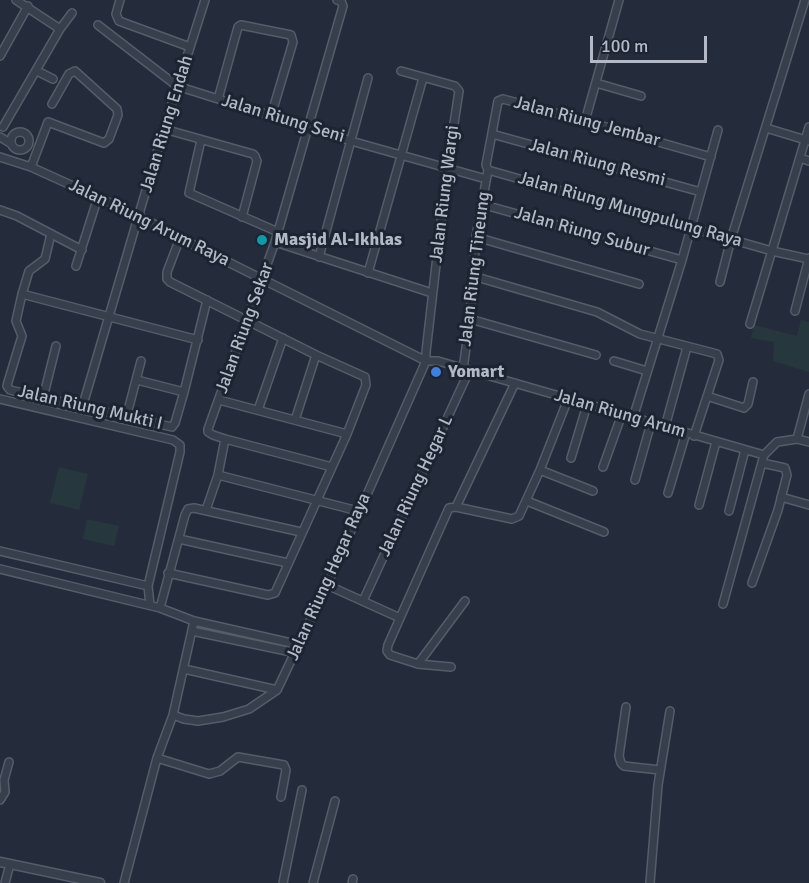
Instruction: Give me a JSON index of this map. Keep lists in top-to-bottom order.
{
  "streets": {
    "street": [
      "Jalan Riung Seni",
      "Jalan Riung Jembar",
      "Jalan Riung Endah",
      "Jalan Riung Resmi",
      "Jalan Riung Wargi",
      "Jalan Riung Mungpulung Raya",
      "Jalan Riung Arum Raya",
      "Jalan Riung Subur",
      "Jalan Riung Tineung",
      "Jalan Riung Sekar",
      "Jalan Riung Mukti I",
      "Jalan Riung Arum",
      "Jalan Riung Hegar L",
      "Jalan Riung Hegar Raya"
    ]
  },
  "crossings": [
    ["Jalan Riung Seni", "Jalan Riung Endah"],
    ["Jalan Riung Seni", "Jalan Riung Wargi"],
    ["Jalan Riung Seni", "Jalan Riung Tineung"],
    ["Jalan Riung Seni", "Jalan Riung Sekar"],
    ["Jalan Riung Jembar", "Jalan Riung Resmi"],
    ["Jalan Riung Jembar", "Jalan Riung Mungpulung Raya"],
    ["Jalan Riung Jembar", "Jalan Riung Tineung"],
    ["Jalan Riung Endah", "Jalan Riung Arum Raya"],
    ["Jalan Riung Endah", "Jalan Riung Mukti I"],
    ["Jalan Riung Wargi", "Jalan Riung Arum Raya"],
    ["Jalan Riung Wargi", "Jalan Riung Arum"],
    ["Jalan Riung Wargi", "Jalan Riung Hegar Raya"],
    ["Jalan Riung Mungpulung Raya", "Jalan Riung Tineung"],
    ["Jalan Riung Arum Raya", "Jalan Riung Sekar"],
    ["Jalan Riung Arum Raya", "Jalan Riung Arum"],
    ["Jalan Riung Arum Raya", "Jalan Riung Hegar Raya"],
    ["Jalan Riung Subur", "Jalan Riung Tineung"],
    ["Jalan Riung Tineung", "Jalan Riung Arum"],
    ["Jalan Riung Tineung", "Jalan Riung Hegar L"],
    ["Jalan Riung Arum", "Jalan Riung Hegar L"],
    ["Jalan Riung Arum", "Jalan Riung Hegar Raya"]
  ],
  "places": ["Masjid Al-Ikhlas", "Yomart"],
  "scale_bar": "100 m"
}
